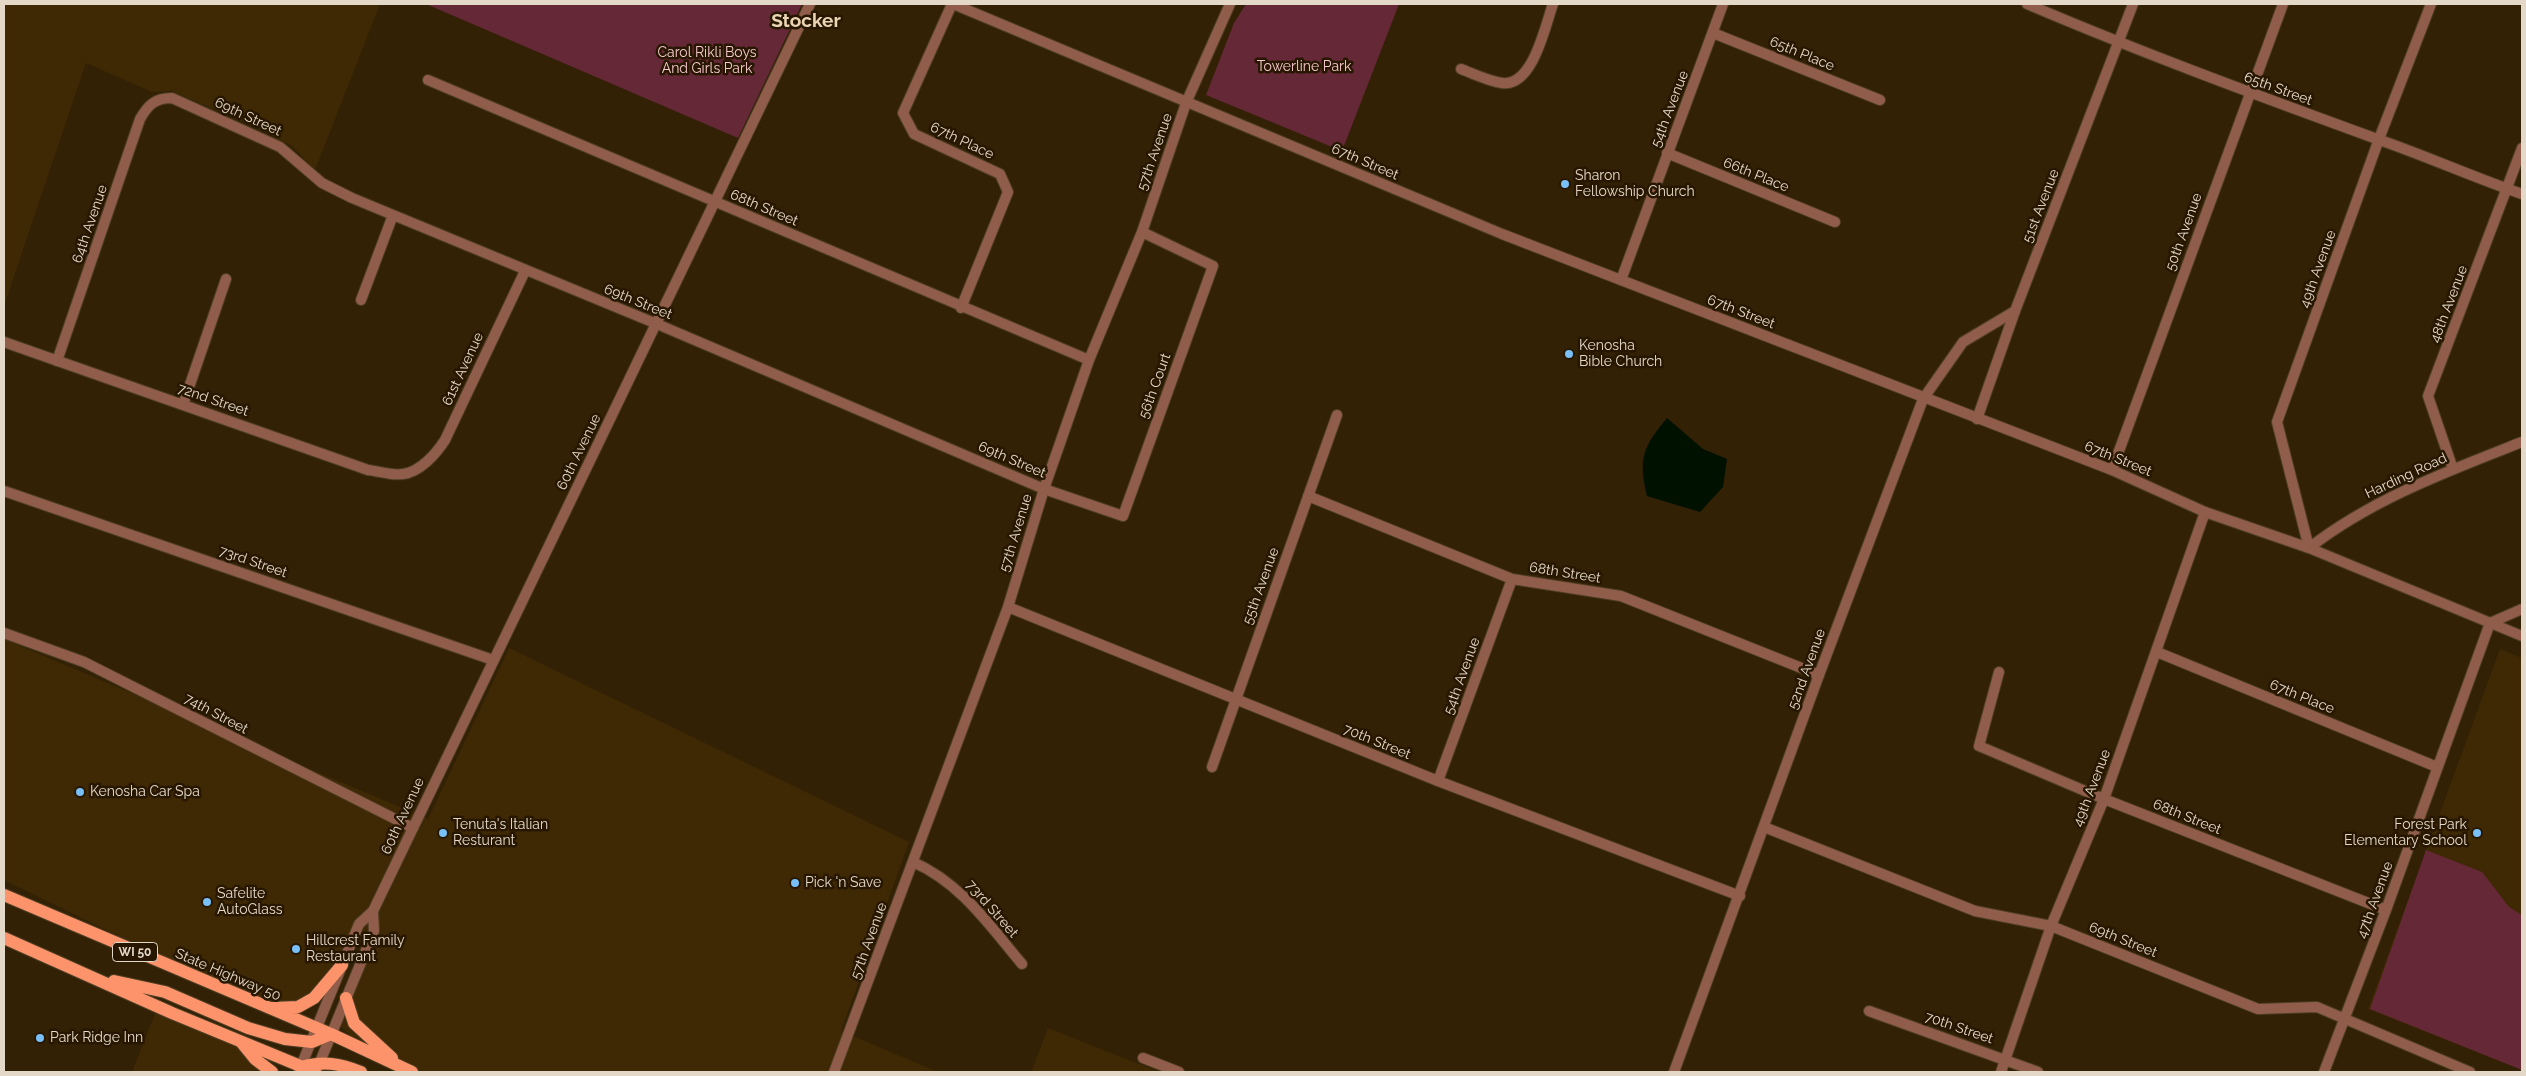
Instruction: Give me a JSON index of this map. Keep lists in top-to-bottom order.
{
  "streets": {
    "main road": ["WI 50", "State Highway 50"],
    "street": [
      "65th Place",
      "65th Street",
      "54th Avenue",
      "69th Street",
      "67th Place",
      "57th Avenue",
      "67th Street",
      "66th Place",
      "51st Avenue",
      "68th Street",
      "64th Avenue",
      "50th Avenue",
      "49th Avenue",
      "48th Avenue",
      "61st Avenue",
      "56th Court",
      "72nd Street",
      "60th Avenue",
      "Harding Road",
      "73rd Street",
      "55th Avenue",
      "52nd Avenue",
      "74th Street",
      "70th Street",
      "47th Avenue"
    ]
  },
  "crossings": [
    ["65th Place", "54th Avenue"],
    ["65th Street", "51st Avenue"],
    ["65th Street", "50th Avenue"],
    ["65th Street", "49th Avenue"],
    ["65th Street", "48th Avenue"],
    ["54th Avenue", "67th Street"],
    ["54th Avenue", "66th Place"],
    ["54th Avenue", "68th Street"],
    ["54th Avenue", "70th Street"],
    ["69th Street", "57th Avenue"],
    ["69th Street", "64th Avenue"],
    ["69th Street", "49th Avenue"],
    ["69th Street", "61st Avenue"],
    ["69th Street", "56th Court"],
    ["69th Street", "60th Avenue"],
    ["69th Street", "52nd Avenue"],
    ["69th Street", "47th Avenue"],
    ["67th Place", "67th Street"],
    ["67th Place", "68th Street"],
    ["67th Place", "49th Avenue"],
    ["67th Place", "47th Avenue"],
    ["57th Avenue", "67th Street"],
    ["57th Avenue", "68th Street"],
    ["57th Avenue", "56th Court"],
    ["57th Avenue", "73rd Street"],
    ["57th Avenue", "70th Street"],
    ["67th Street", "51st Avenue"],
    ["67th Street", "50th Avenue"],
    ["67th Street", "49th Avenue"],
    ["67th Street", "Harding Road"],
    ["67th Street", "52nd Avenue"],
    ["67th Street", "47th Avenue"],
    ["51st Avenue", "52nd Avenue"],
    ["68th Street", "49th Avenue"],
    ["68th Street", "60th Avenue"],
    ["68th Street", "55th Avenue"],
    ["68th Street", "52nd Avenue"],
    ["68th Street", "47th Avenue"],
    ["64th Avenue", "72nd Street"],
    ["49th Avenue", "Harding Road"],
    ["49th Avenue", "70th Street"],
    ["48th Avenue", "Harding Road"],
    ["61st Avenue", "72nd Street"],
    ["60th Avenue", "73rd Street"],
    ["60th Avenue", "74th Street"],
    ["60th Avenue", "State Highway 50"],
    ["55th Avenue", "70th Street"],
    ["52nd Avenue", "70th Street"]
  ],
  "districts": ["Stocker"],
  "parks": ["Carol Rikli Boys And Girls Park", "Towerline Park"],
  "places": [
    "Sharon Fellowship Church",
    "Kenosha Bible Church",
    "Kenosha Car Spa",
    "Tenuta's Italian Resturant",
    "Forest Park Elementary School",
    "Pick 'n Save",
    "Safelite AutoGlass",
    "Hillcrest Family Restaurant",
    "Park Ridge Inn"
  ]
}
